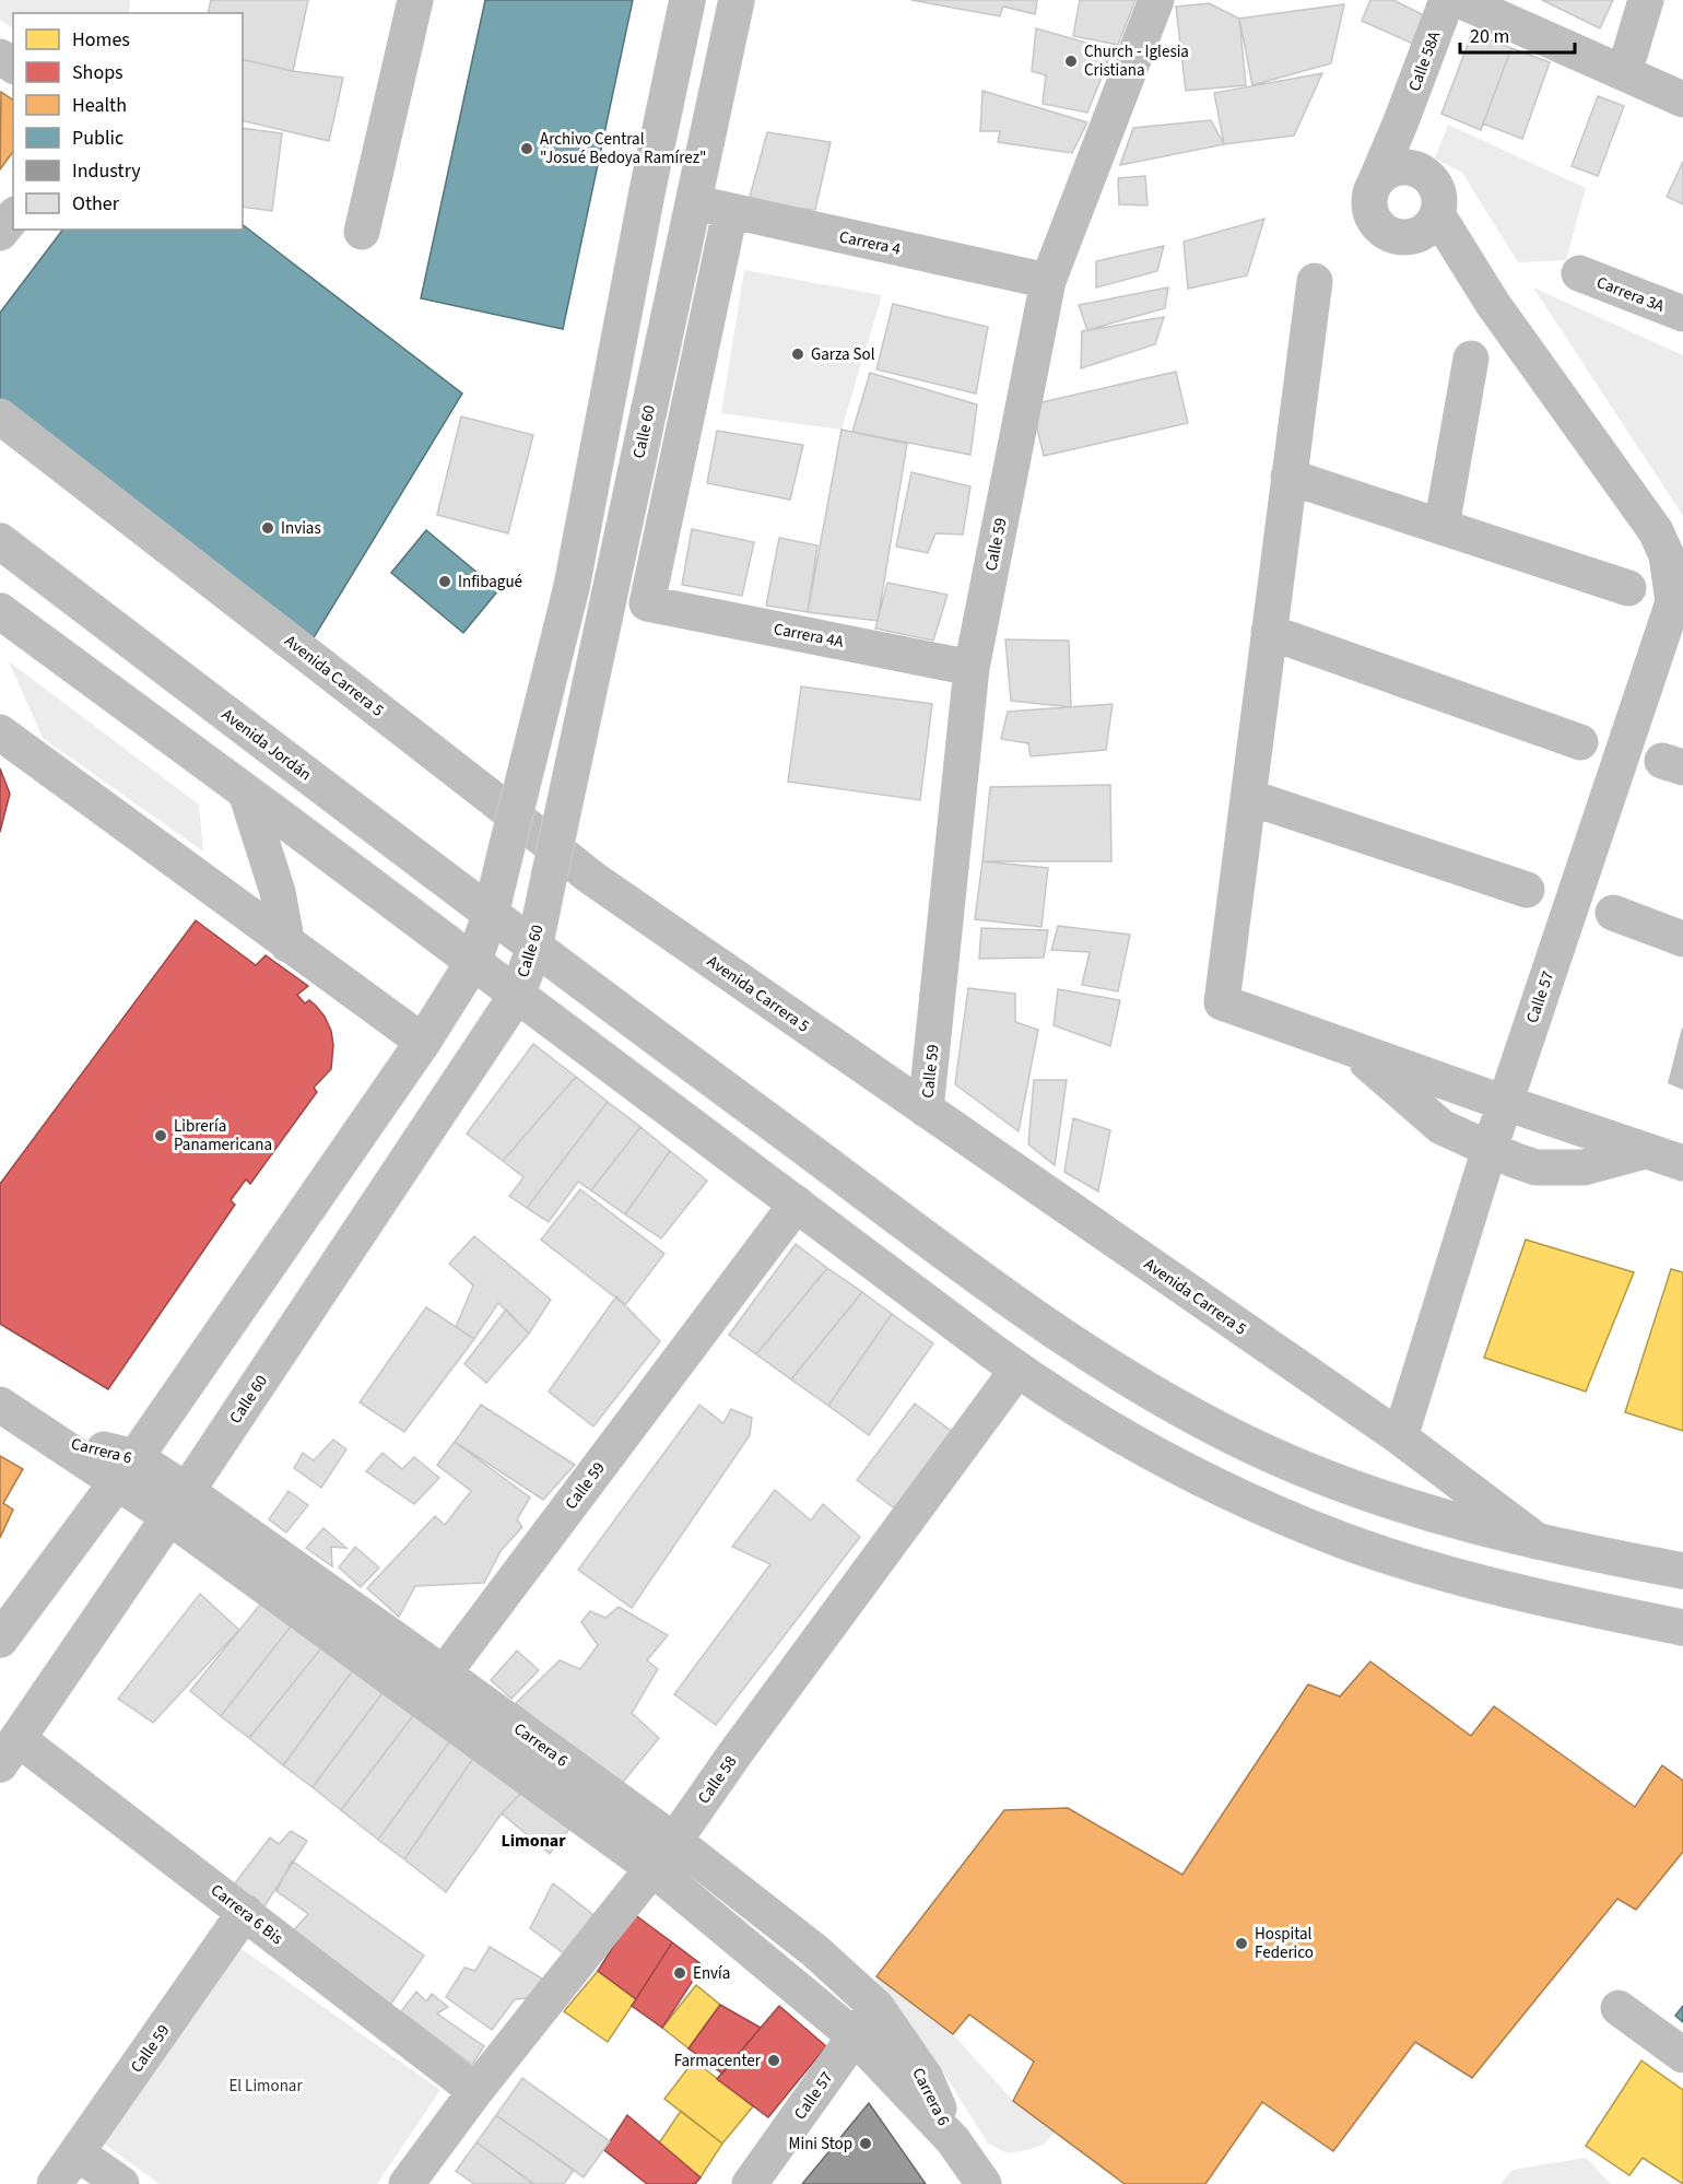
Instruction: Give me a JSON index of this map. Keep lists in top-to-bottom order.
{
  "streets": {
    "street": [
      "Calle 58A",
      "Carrera 4",
      "Carrera 3A",
      "Calle 60",
      "Calle 59",
      "Carrera 4A",
      "Avenida Carrera 5",
      "Avenida Jordán",
      "Calle 57",
      "Carrera 6",
      "Calle 58",
      "Carrera 6 Bis"
    ]
  },
  "crossings": [
    ["Carrera 4", "Calle 60"],
    ["Carrera 4", "Calle 59"],
    ["Carrera 4", "Carrera 4A"],
    ["Calle 60", "Avenida Carrera 5"],
    ["Calle 60", "Avenida Jordán"],
    ["Calle 60", "Carrera 6"],
    ["Calle 60", "Carrera 6 Bis"],
    ["Calle 59", "Carrera 4A"],
    ["Calle 59", "Avenida Carrera 5"],
    ["Calle 59", "Carrera 6"],
    ["Calle 59", "Carrera 6 Bis"],
    ["Avenida Carrera 5", "Avenida Jordán"],
    ["Avenida Carrera 5", "Calle 57"],
    ["Calle 57", "Carrera 6"],
    ["Carrera 6", "Calle 58"],
    ["Calle 58", "Carrera 6 Bis"]
  ],
  "districts": ["Limonar"],
  "parks": ["El Limonar"],
  "places": [
    "Church - Iglesia Cristiana",
    "Archivo Central \"Josué Bedoya Ramírez\"",
    "Garza Sol",
    "Invias",
    "Infibagué",
    "Librería Panamericana",
    "Hospital Federico",
    "Envía",
    "Farmacenter",
    "Mini Stop"
  ],
  "legend": [
    "Homes",
    "Shops",
    "Health",
    "Public",
    "Industry",
    "Other"
  ],
  "scale_bar": "20 m"
}
